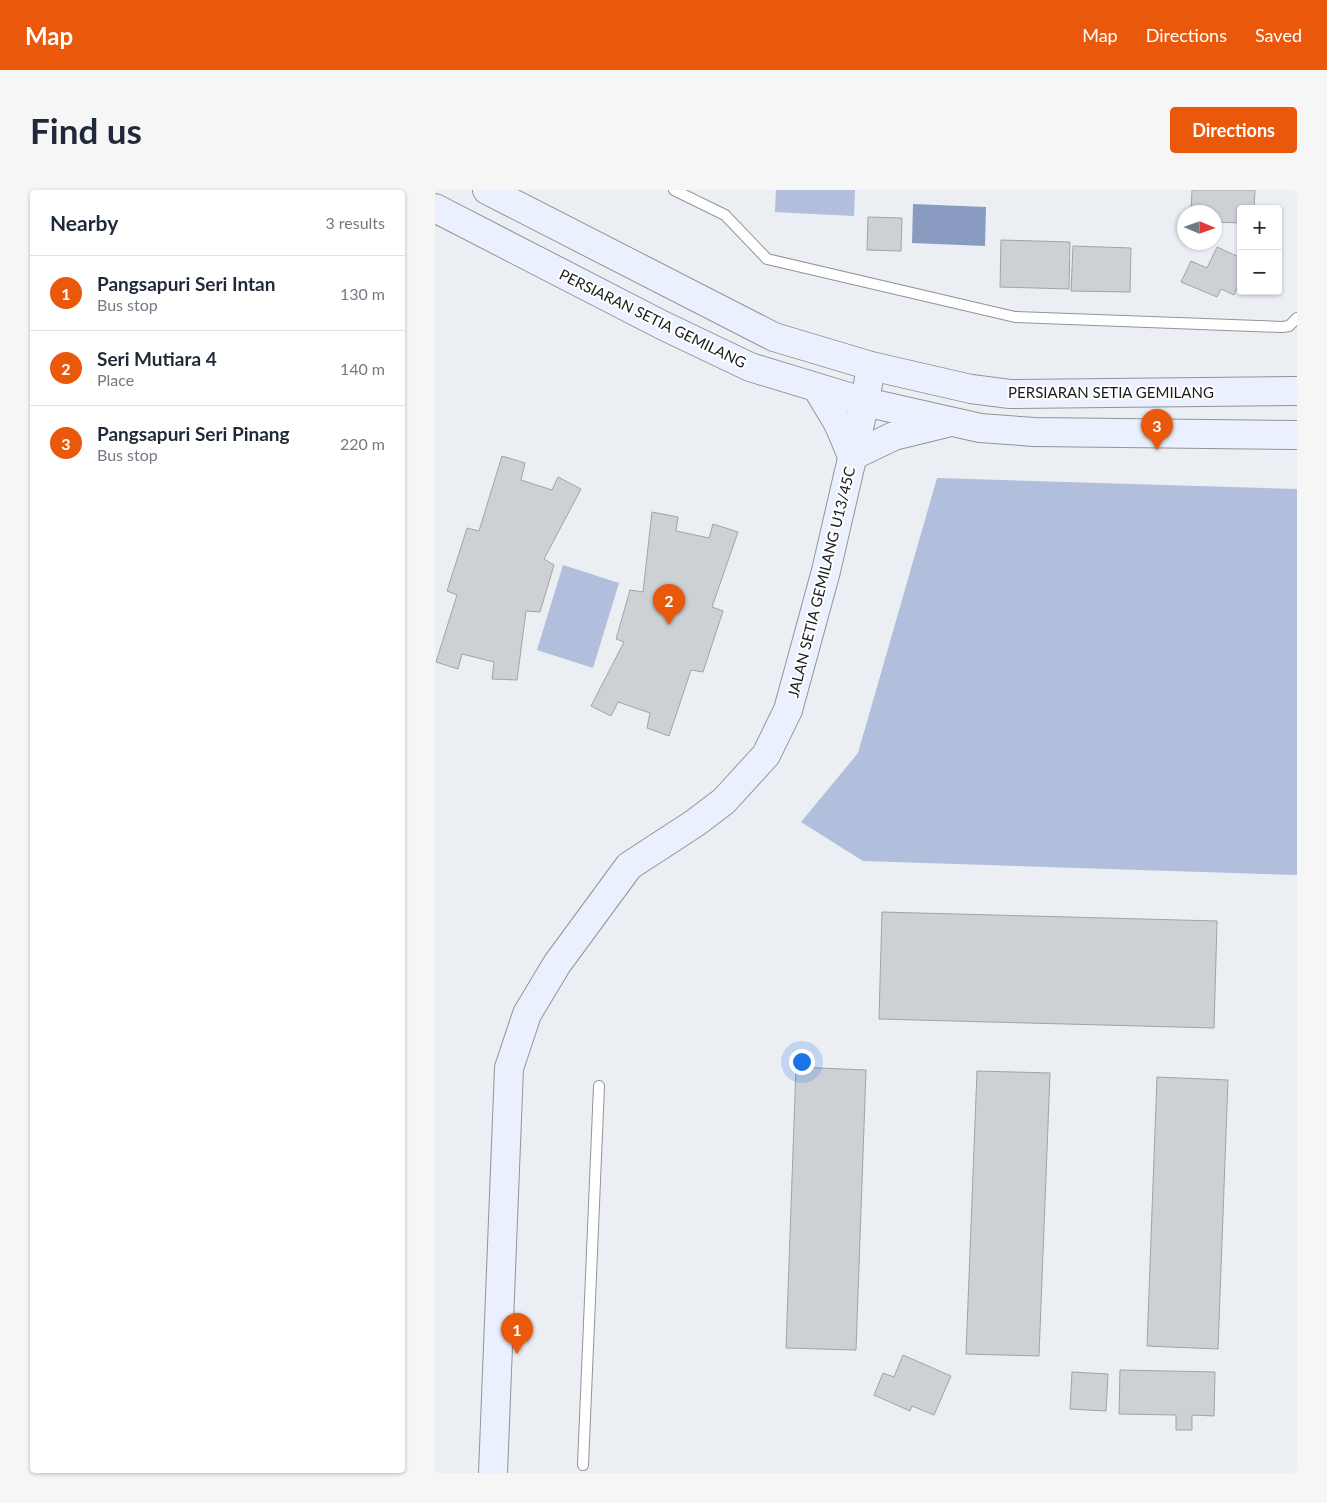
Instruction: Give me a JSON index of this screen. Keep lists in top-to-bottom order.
{
  "streets": {
    "street": ["PERSIARAN SETIA GEMILANG", "JALAN SETIA GEMILANG U13/45C"]
  },
  "crossings": [
    ["PERSIARAN SETIA GEMILANG", "JALAN SETIA GEMILANG U13/45C"]
  ],
  "north": "right",
  "page": {
    "header": "Map",
    "nav": ["Map", "Directions", "Saved"],
    "buttons": "Directions",
    "title": "Find us",
    "heading": ["Nearby", "3 results"],
    "map_buttons": ["+", "−"],
    "list": [
      {
        "mark": "1",
        "name": "Pangsapuri Seri Intan",
        "note": "Bus stop",
        "value": "130 m"
      },
      {
        "mark": "2",
        "name": "Seri Mutiara 4",
        "note": "Place",
        "value": "140 m"
      },
      {
        "mark": "3",
        "name": "Pangsapuri Seri Pinang",
        "note": "Bus stop",
        "value": "220 m"
      }
    ],
    "pins": ["3", "2", "1"]
  }
}
